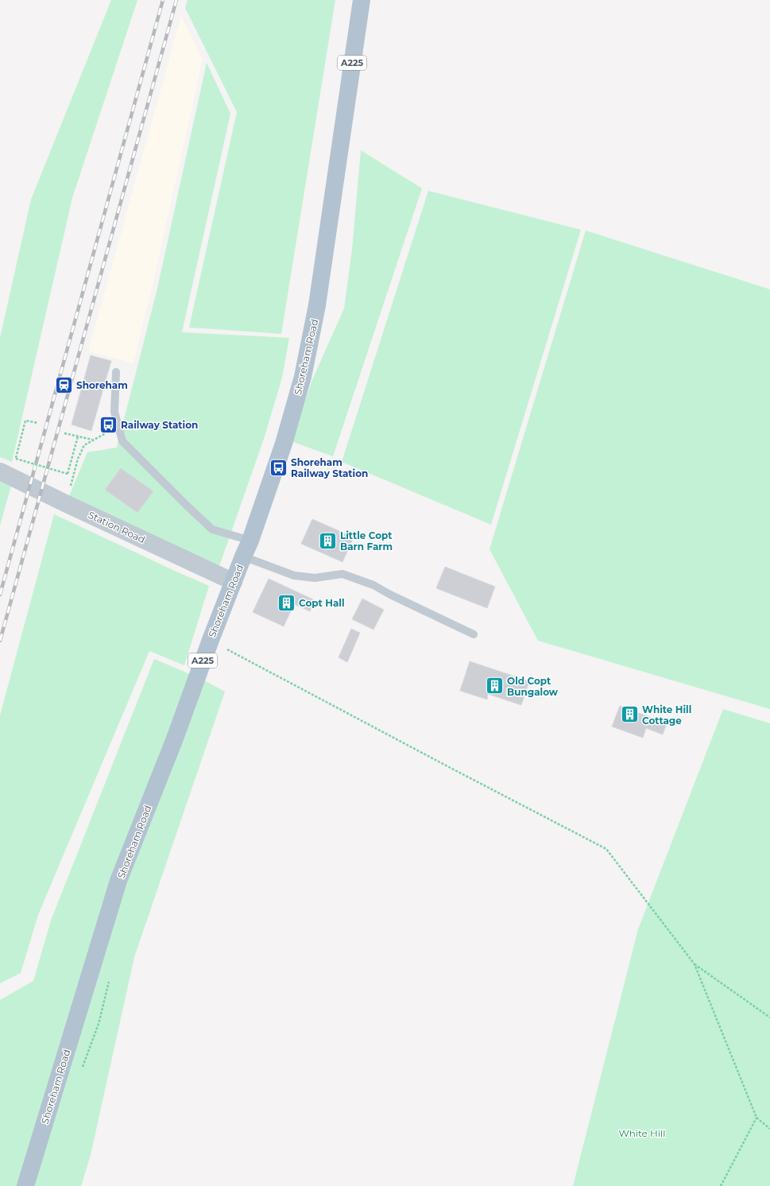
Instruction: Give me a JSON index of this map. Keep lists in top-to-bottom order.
{
  "streets": {
    "main road": ["A225", "Shoreham Road"],
    "street": ["Station Road"]
  },
  "crossings": [
    ["Shoreham Road", "Station Road"]
  ],
  "parks": ["White Hill"],
  "places": {
    "station": ["Shoreham"],
    "bus stop": ["Railway Station", "Shoreham Railway Station"],
    "building": [
      "Little Copt Barn Farm",
      "Copt Hall",
      "Old Copt Bungalow",
      "White Hill Cottage"
    ]
  }
}
